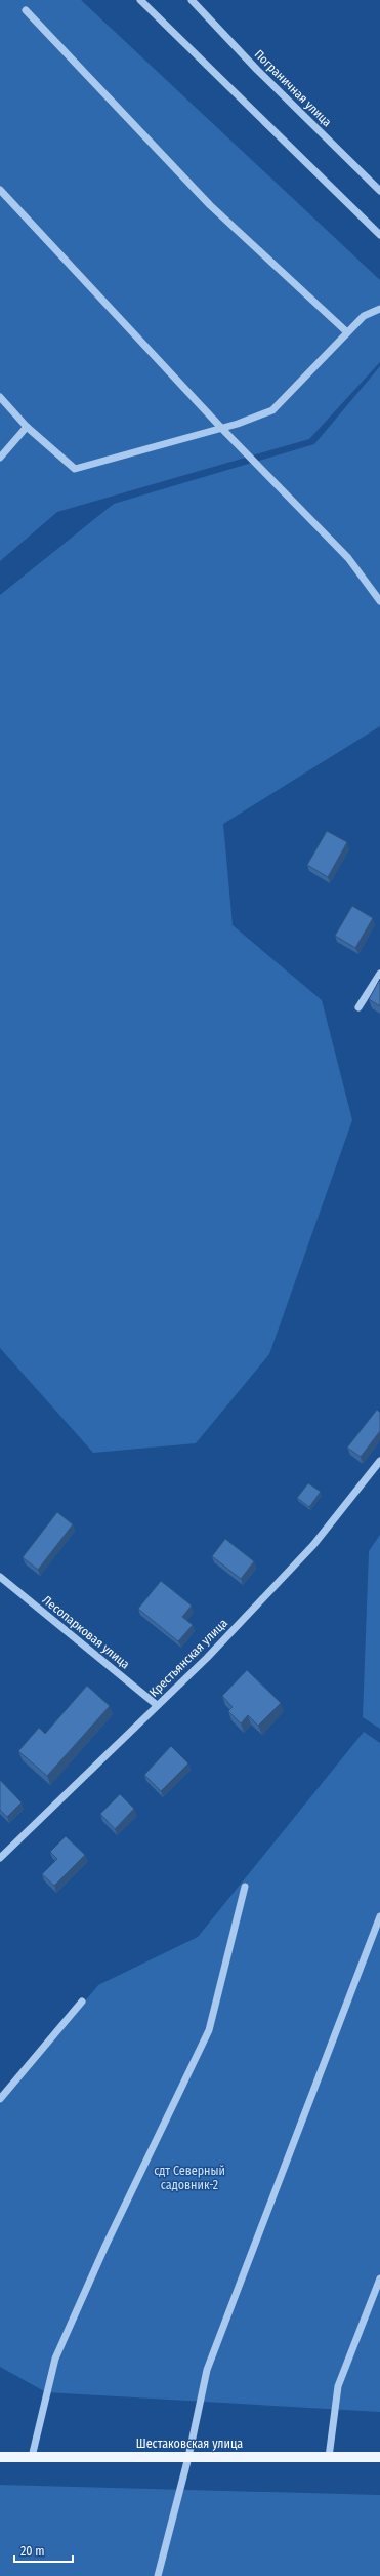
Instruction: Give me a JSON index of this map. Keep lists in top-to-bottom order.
{
  "streets": {
    "main road": ["Шестаковская улица"],
    "street": ["Пограничная улица", "Лесопарковая улица", "Крестьянская улица"]
  },
  "crossings": [
    ["Лесопарковая улица", "Крестьянская улица"]
  ],
  "parks": ["сдт Северный садовник-2"],
  "scale_bar": "20 m"
}
